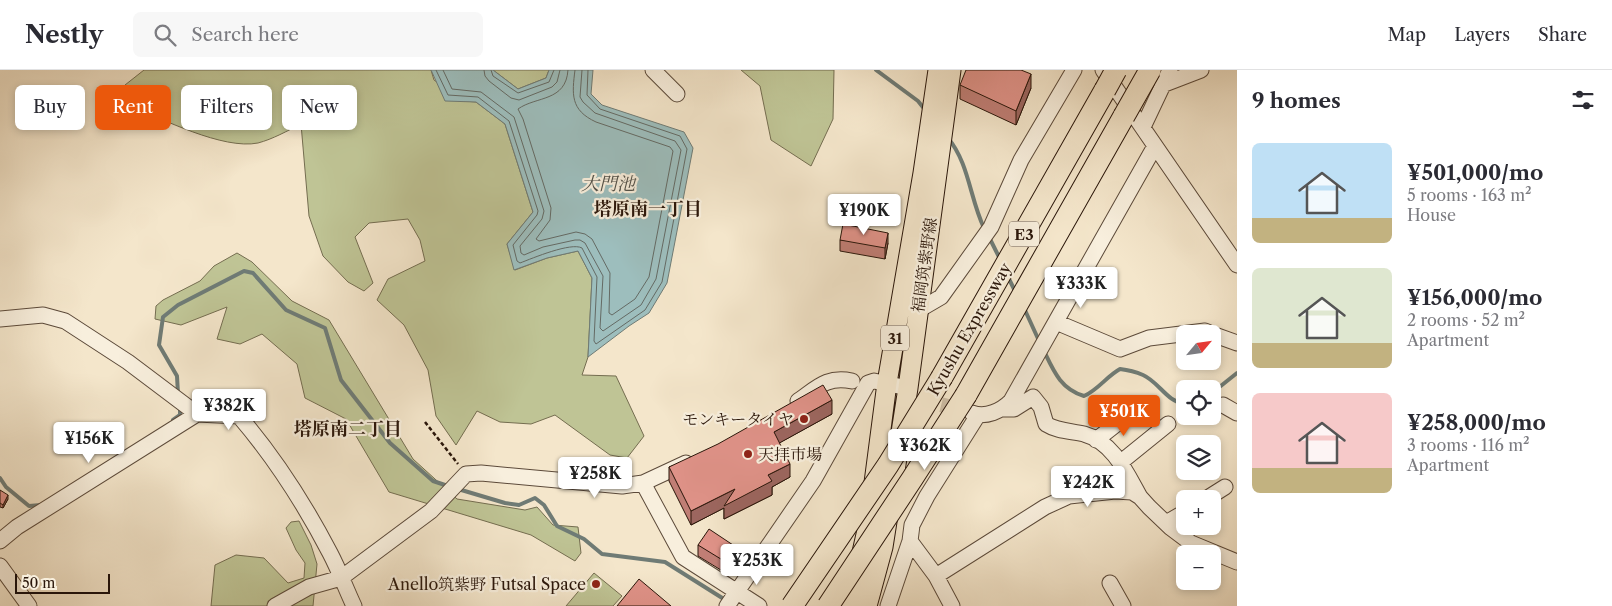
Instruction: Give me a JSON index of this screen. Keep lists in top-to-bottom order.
{
  "streets": {
    "highway": ["E3", "Kyushu Expressway"],
    "main road": ["福岡筑紫野線", "31"]
  },
  "districts": ["塔原南一丁目", "塔原南二丁目"],
  "water": ["大門池"],
  "places": ["モンキータイヤ", "天拝市場", "Anello筑紫野 Futsal Space"],
  "scale_bar": "50 m",
  "north": "top right",
  "page": {
    "header": "Nestly",
    "search": "Search here",
    "nav": ["Map", "Layers", "Share"],
    "heading": "9 homes",
    "chip": [
      "Buy",
      "Rent",
      "Filters",
      "New"
    ],
    "list": [
      {
        "name": "¥501,000/mo",
        "note": "5 rooms · 163 m² · House"
      },
      {
        "name": "¥156,000/mo",
        "note": "2 rooms · 52 m² · Apartment"
      },
      {
        "name": "¥258,000/mo",
        "note": "3 rooms · 116 m² · Apartment"
      }
    ],
    "price": [
      "¥190K",
      "¥333K",
      "¥382K",
      "¥501K",
      "¥156K",
      "¥362K",
      "¥258K",
      "¥242K",
      "¥253K"
    ],
    "map_buttons": ["+", "−"],
    "scale": "50 m"
  }
}
